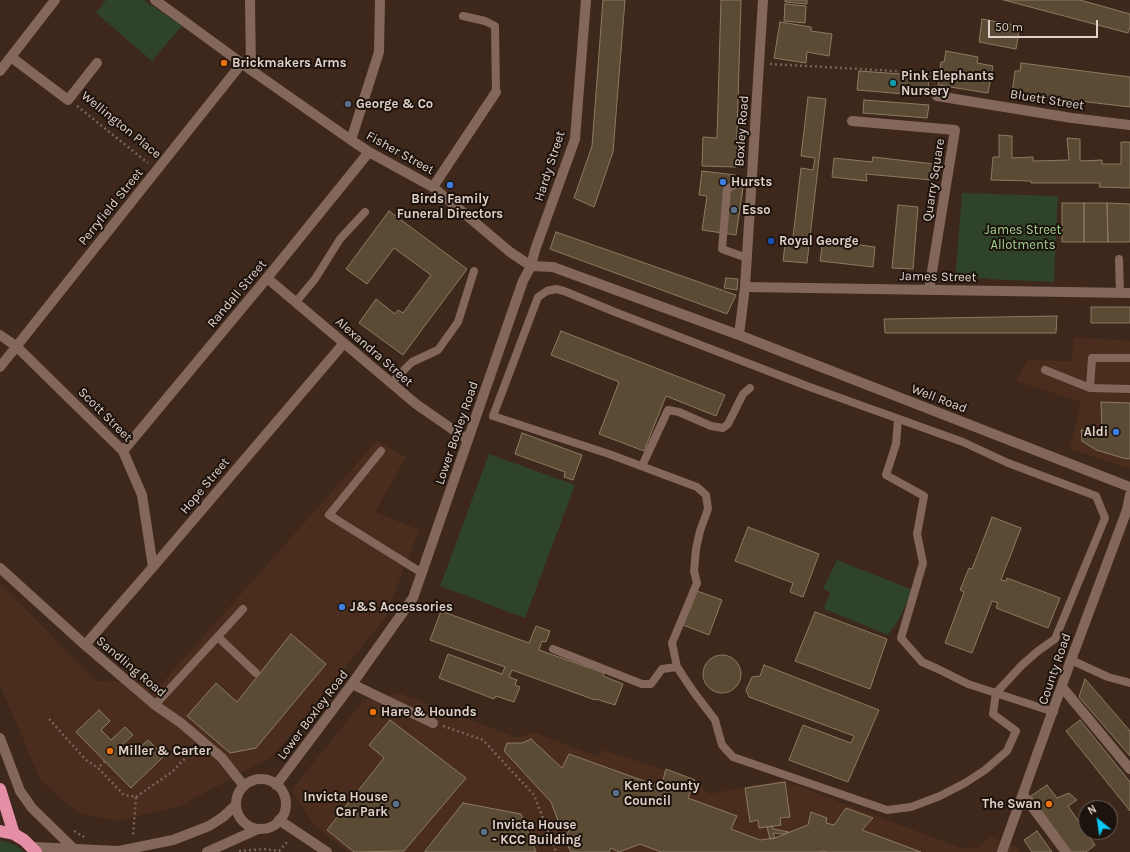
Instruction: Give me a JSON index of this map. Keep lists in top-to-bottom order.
{
  "streets": {
    "street": [
      "Bluett Street",
      "Wellington Place",
      "Boxley Road",
      "Fisher Street",
      "Hardy Street",
      "Quarry Square",
      "Perryfield Street",
      "James Street",
      "Randall Street",
      "Alexandra Street",
      "Well Road",
      "Scott Street",
      "Lower Boxley Road",
      "Hope Street",
      "Sandling Road",
      "County Road"
    ]
  },
  "crossings": [
    ["Wellington Place", "Perryfield Street"],
    ["Boxley Road", "James Street"],
    ["Boxley Road", "Well Road"],
    ["Fisher Street", "Hardy Street"],
    ["Fisher Street", "Perryfield Street"],
    ["Fisher Street", "Randall Street"],
    ["Fisher Street", "Lower Boxley Road"],
    ["Hardy Street", "Lower Boxley Road"],
    ["Quarry Square", "James Street"],
    ["Perryfield Street", "Scott Street"],
    ["Randall Street", "Alexandra Street"],
    ["Randall Street", "Scott Street"],
    ["Alexandra Street", "Lower Boxley Road"],
    ["Alexandra Street", "Hope Street"],
    ["Scott Street", "Hope Street"],
    ["Lower Boxley Road", "Sandling Road"],
    ["Hope Street", "Sandling Road"]
  ],
  "parks": ["James Street Allotments"],
  "places": [
    "Brickmakers Arms",
    "Pink Elephants Nursery",
    "George & Co",
    "Hursts",
    "Birds Family Funeral Directors",
    "Esso",
    "Royal George",
    "Aldi",
    "J&S Accessories",
    "Hare & Hounds",
    "Miller & Carter",
    "Kent County Council",
    "Invicta House Car Park",
    "The Swan",
    "Invicta House - KCC Building"
  ],
  "scale_bar": "50 m",
  "north": "top left"
}
